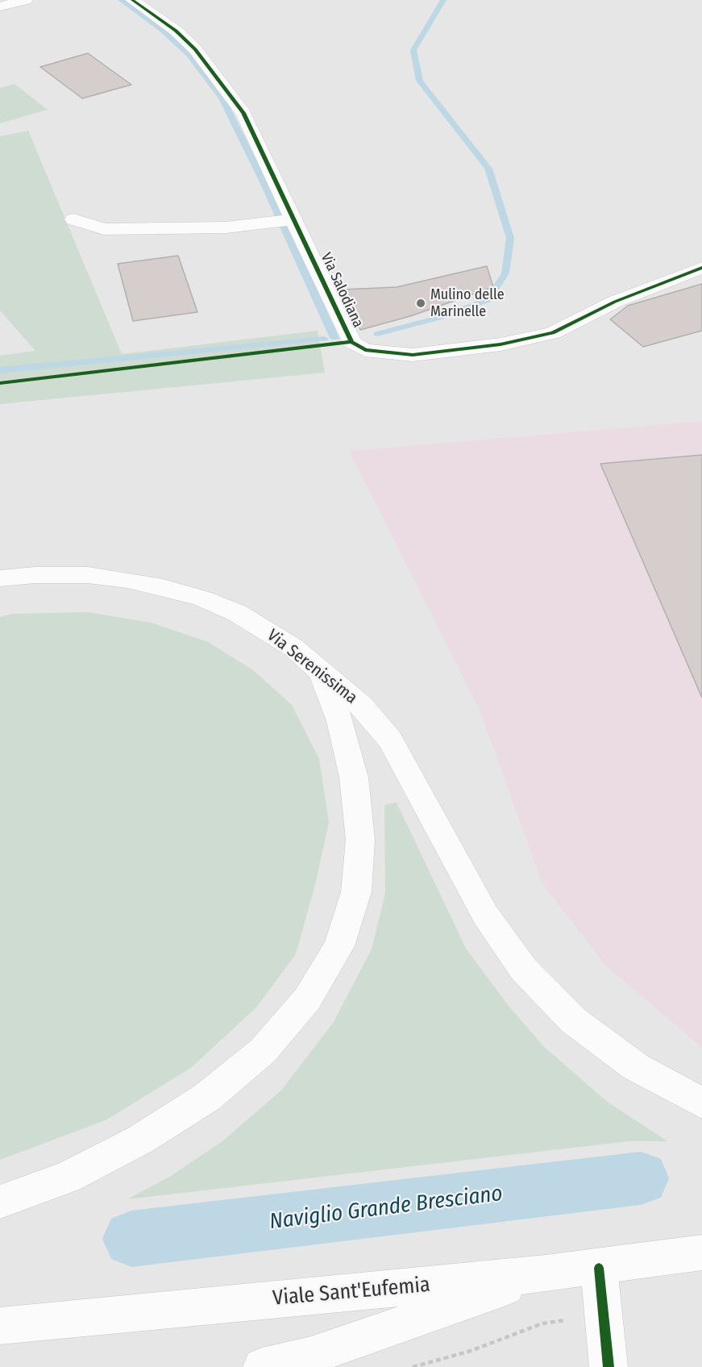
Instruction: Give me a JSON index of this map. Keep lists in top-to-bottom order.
{
  "streets": {
    "main road": ["Via Salodiana", "Via Serenissima", "Viale Sant'Eufemia"]
  },
  "water": ["Naviglio Grande Bresciano"],
  "places": ["Mulino delle Marinelle"]
}
